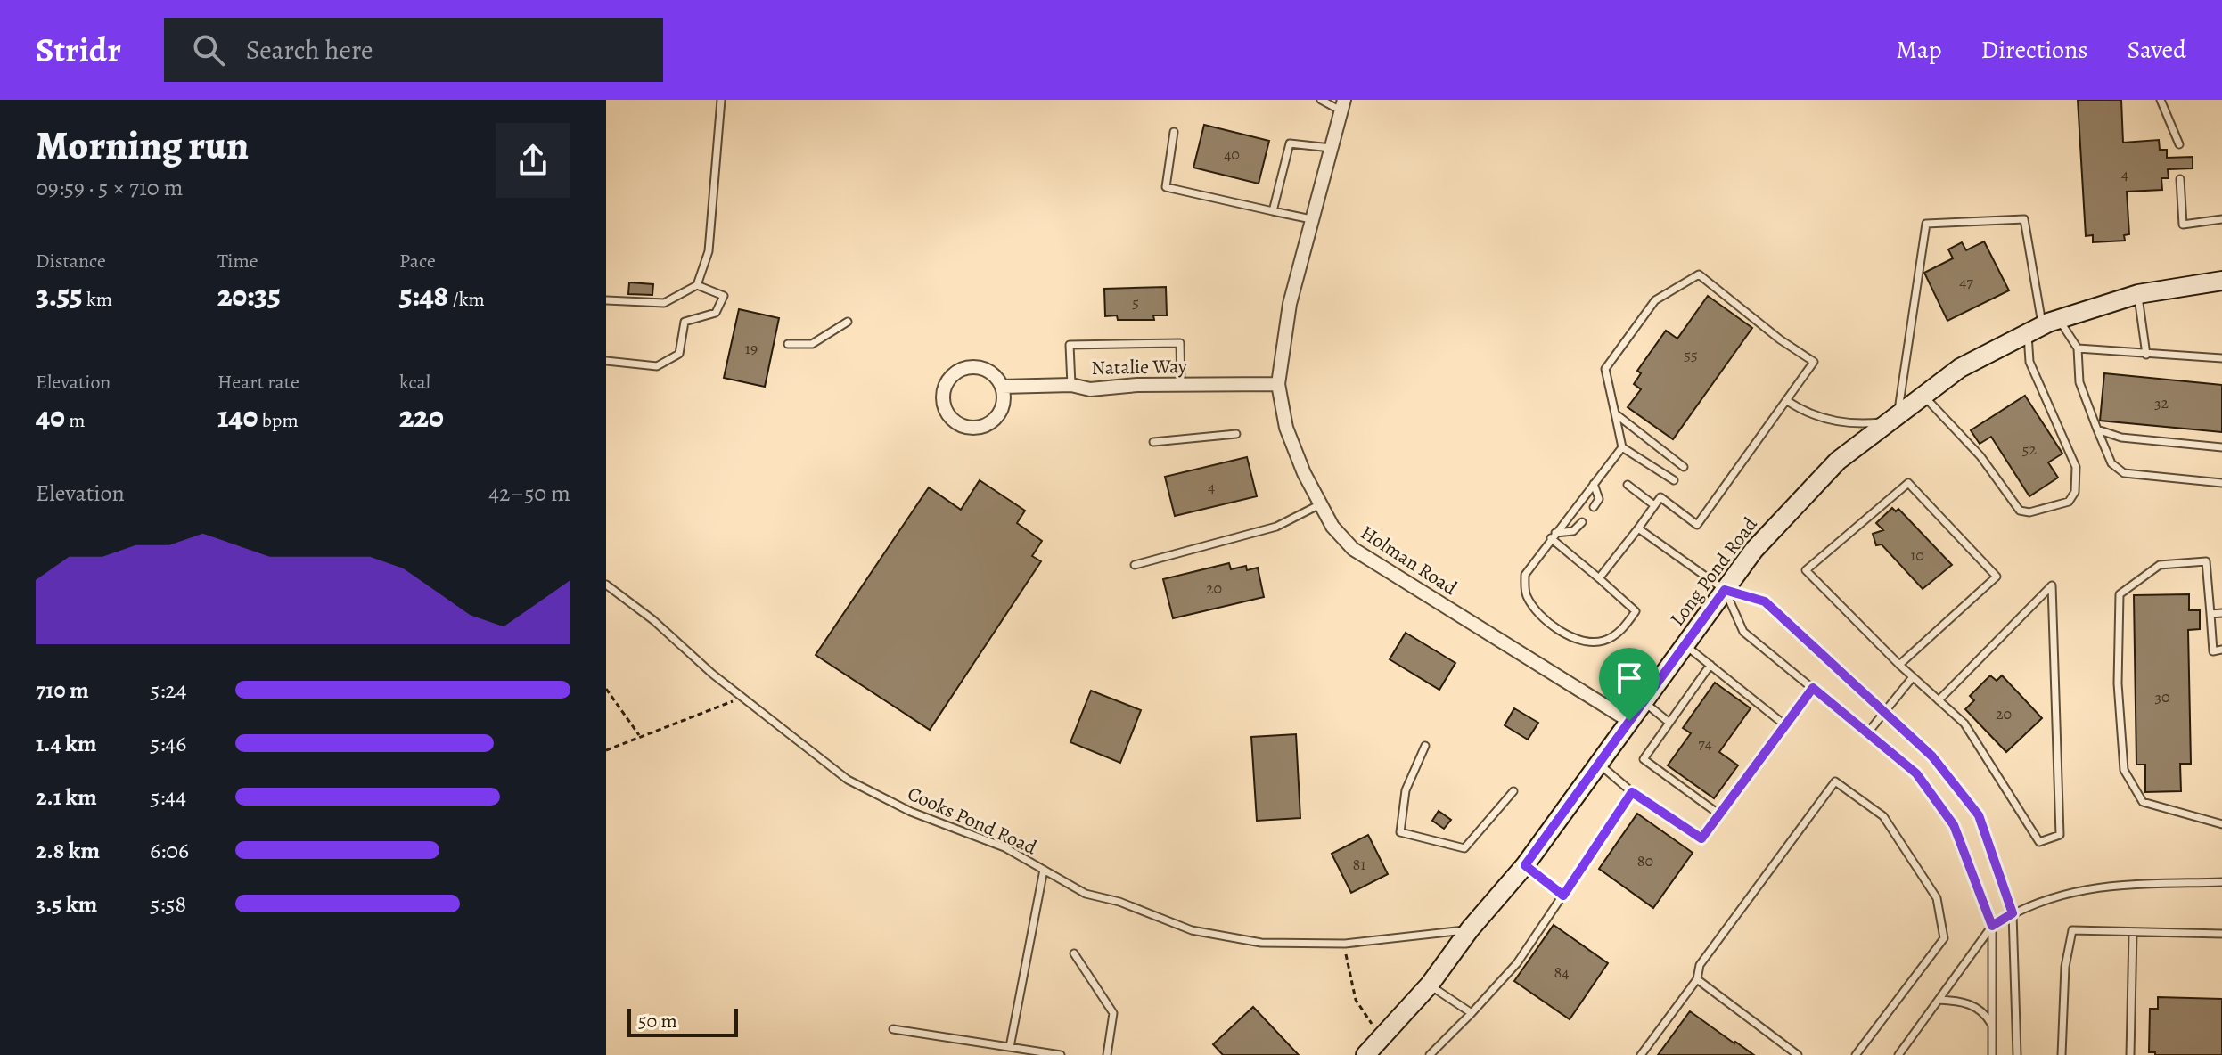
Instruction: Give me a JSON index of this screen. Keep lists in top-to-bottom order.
{
  "streets": {
    "street": ["Natalie Way", "Holman Road", "Long Pond Road"],
    "lane": ["Cooks Pond Road"]
  },
  "crossings": [
    ["Natalie Way", "Holman Road"],
    ["Holman Road", "Long Pond Road"],
    ["Long Pond Road", "Cooks Pond Road"]
  ],
  "house_numbers": [
    "40",
    "4",
    "47",
    "5",
    "19",
    "55",
    "32",
    "52",
    "4",
    "10",
    "20",
    "30",
    "20",
    "74",
    "80",
    "81",
    "84"
  ],
  "scale_bar": "50 m",
  "page": {
    "header": "Stridr",
    "search": "Search here",
    "nav": ["Map", "Directions", "Saved"],
    "heading": ["Morning run", "09:59 · 5 × 710 m"],
    "stats": [
      ["Distance", "3.55 km"],
      ["Time", "20:35"],
      ["Pace", "5:48 /km"],
      ["Elevation", "40 m"],
      ["Heart rate", "140 bpm"],
      ["kcal", "220"]
    ],
    "chart": ["Elevation", "42–50 m"],
    "list": [
      {
        "name": "710 m",
        "note": "5:24"
      },
      {
        "name": "1.4 km",
        "note": "5:46"
      },
      {
        "name": "2.1 km",
        "note": "5:44"
      },
      {
        "name": "2.8 km",
        "note": "6:06"
      },
      {
        "name": "3.5 km",
        "note": "5:58"
      }
    ],
    "scale": "50 m"
  }
}
